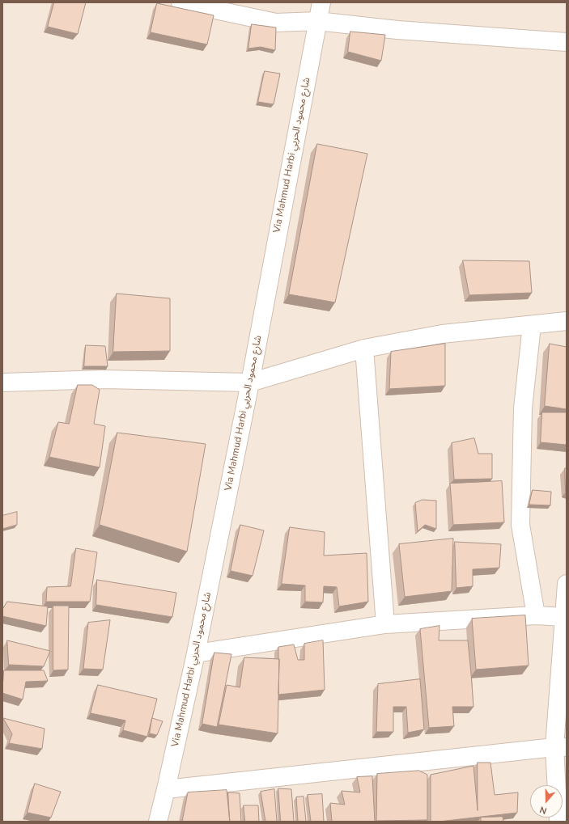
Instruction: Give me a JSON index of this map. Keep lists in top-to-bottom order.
{
  "streets": {
    "street": ["Via Mahmud Harbi شارع محمود الحربي"]
  },
  "north": "bottom"
}
